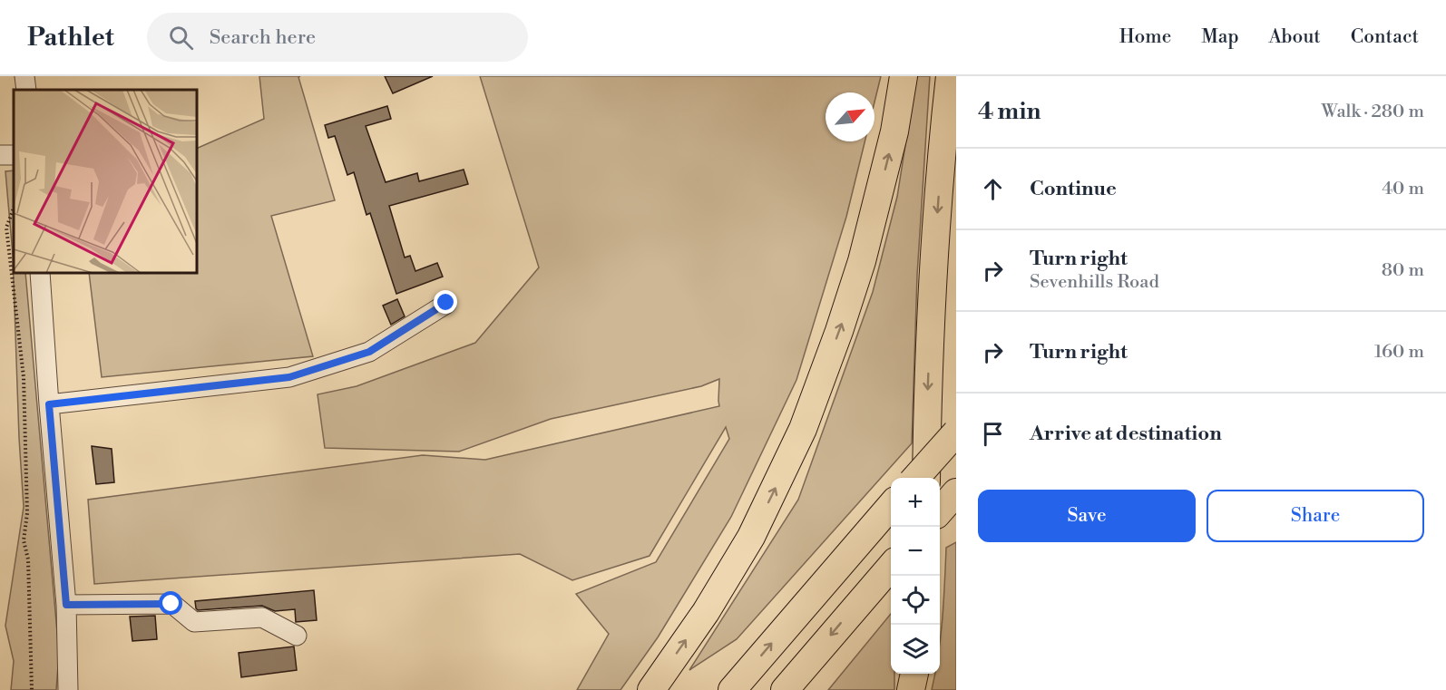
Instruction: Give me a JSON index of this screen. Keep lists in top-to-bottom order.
{
  "north": "top right",
  "page": {
    "header": "Pathlet",
    "search": "Search here",
    "nav": [
      "Home",
      "Map",
      "About",
      "Contact"
    ],
    "heading": ["4 min", "Walk · 280 m"],
    "list": [
      ["Continue", "40 m"],
      ["Turn right", "Sevenhills Road", "80 m"],
      ["Turn right", "160 m"],
      "Arrive at destination"
    ],
    "buttons": ["Save", "Share"],
    "map_buttons": ["+", "−"]
  }
}
